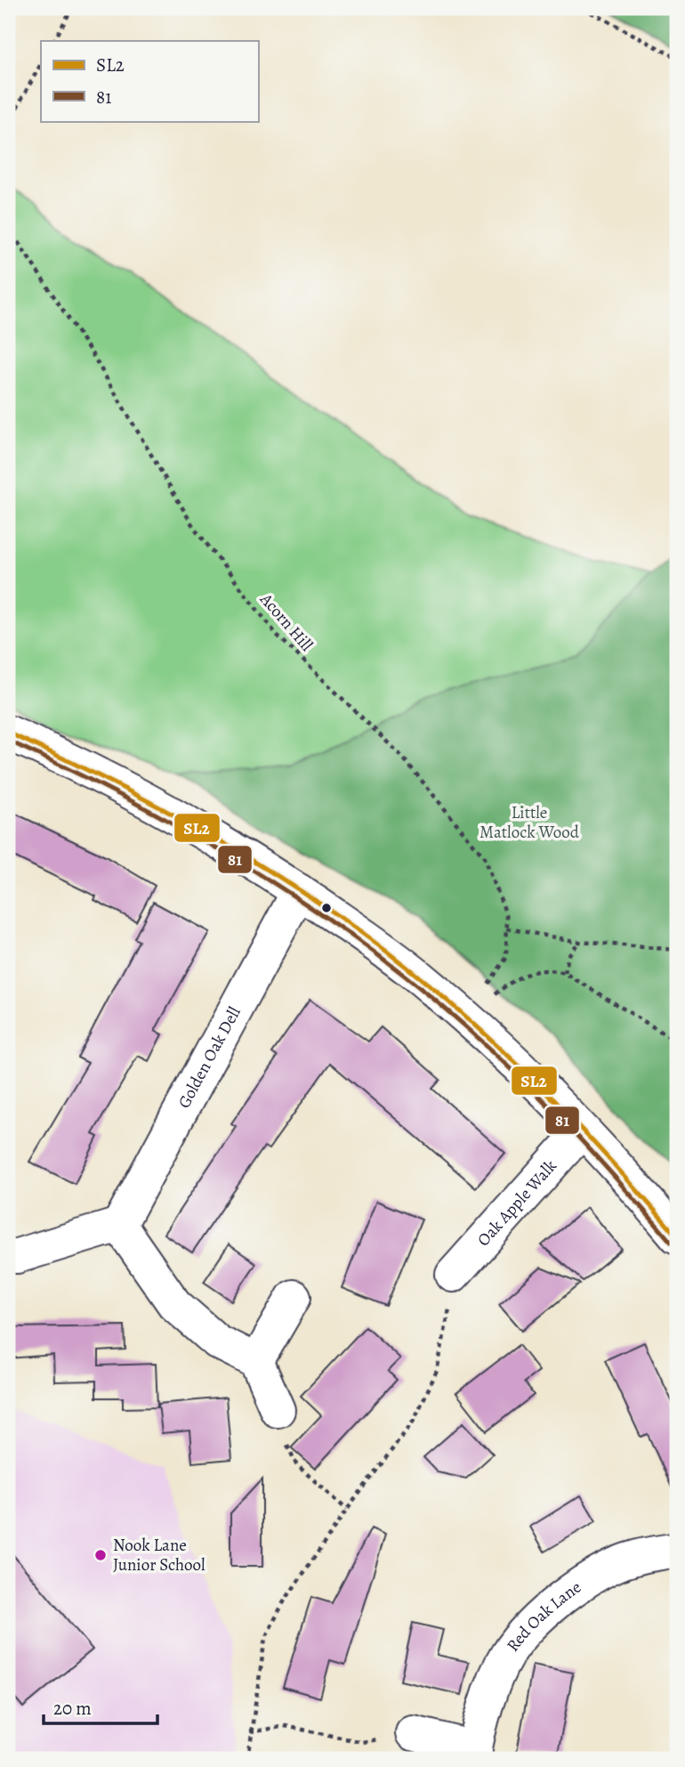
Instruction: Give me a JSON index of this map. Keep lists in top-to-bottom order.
{
  "streets": {
    "street": ["Golden Oak Dell", "Oak Apple Walk", "Red Oak Lane"],
    "path": ["Acorn Hill"]
  },
  "parks": ["Little Matlock Wood"],
  "places": ["Nook Lane Junior School"],
  "lines": ["transit line SL2", "transit line 81"],
  "legend": ["SL2", "81"],
  "scale_bar": "20 m"
}
